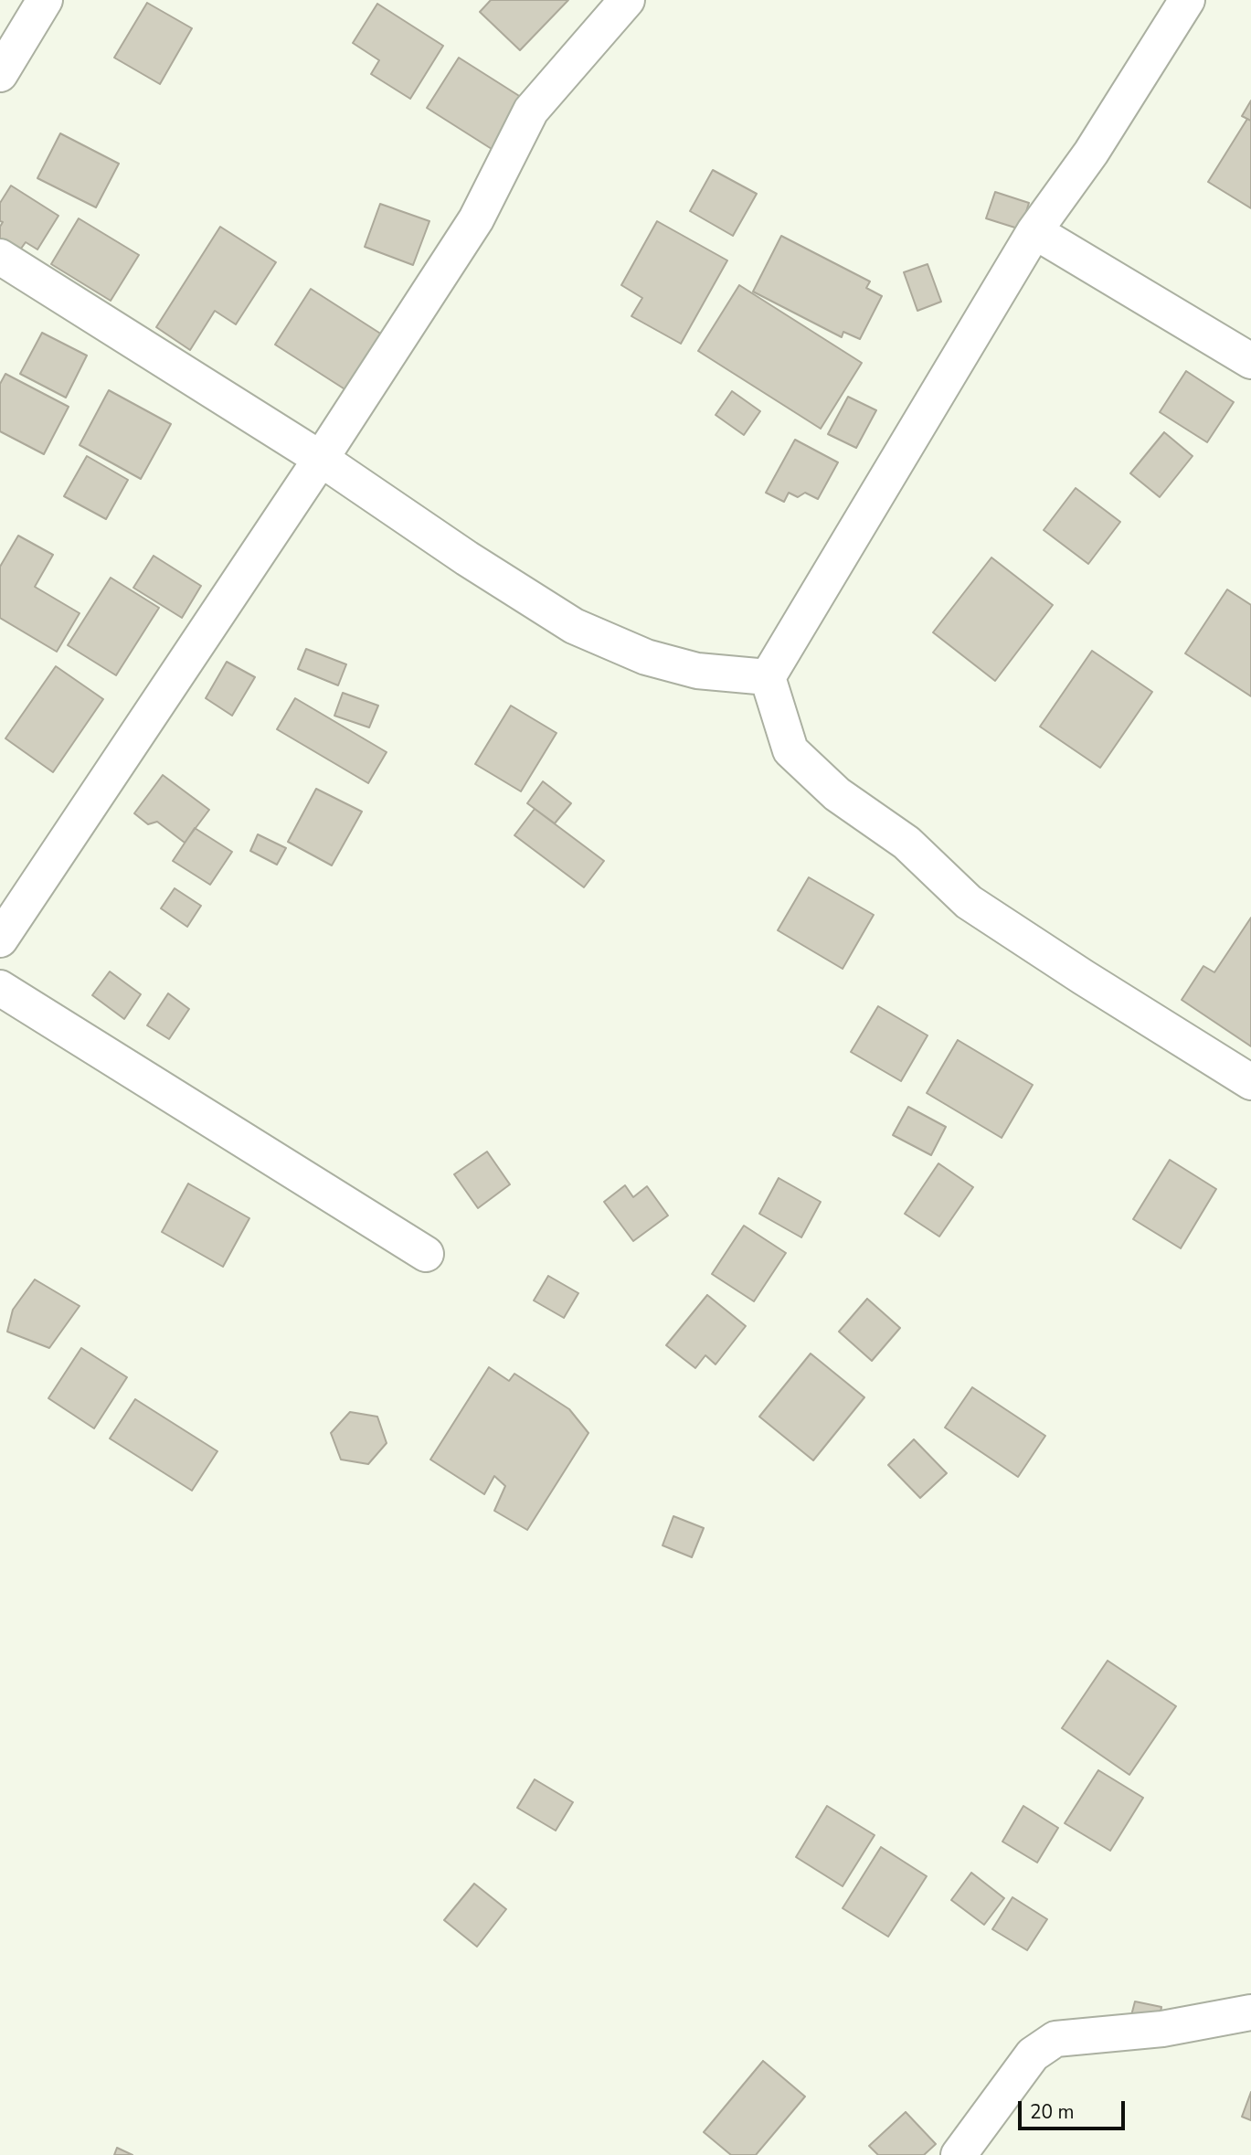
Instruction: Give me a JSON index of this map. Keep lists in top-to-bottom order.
{
  "scale_bar": "20 m"
}
